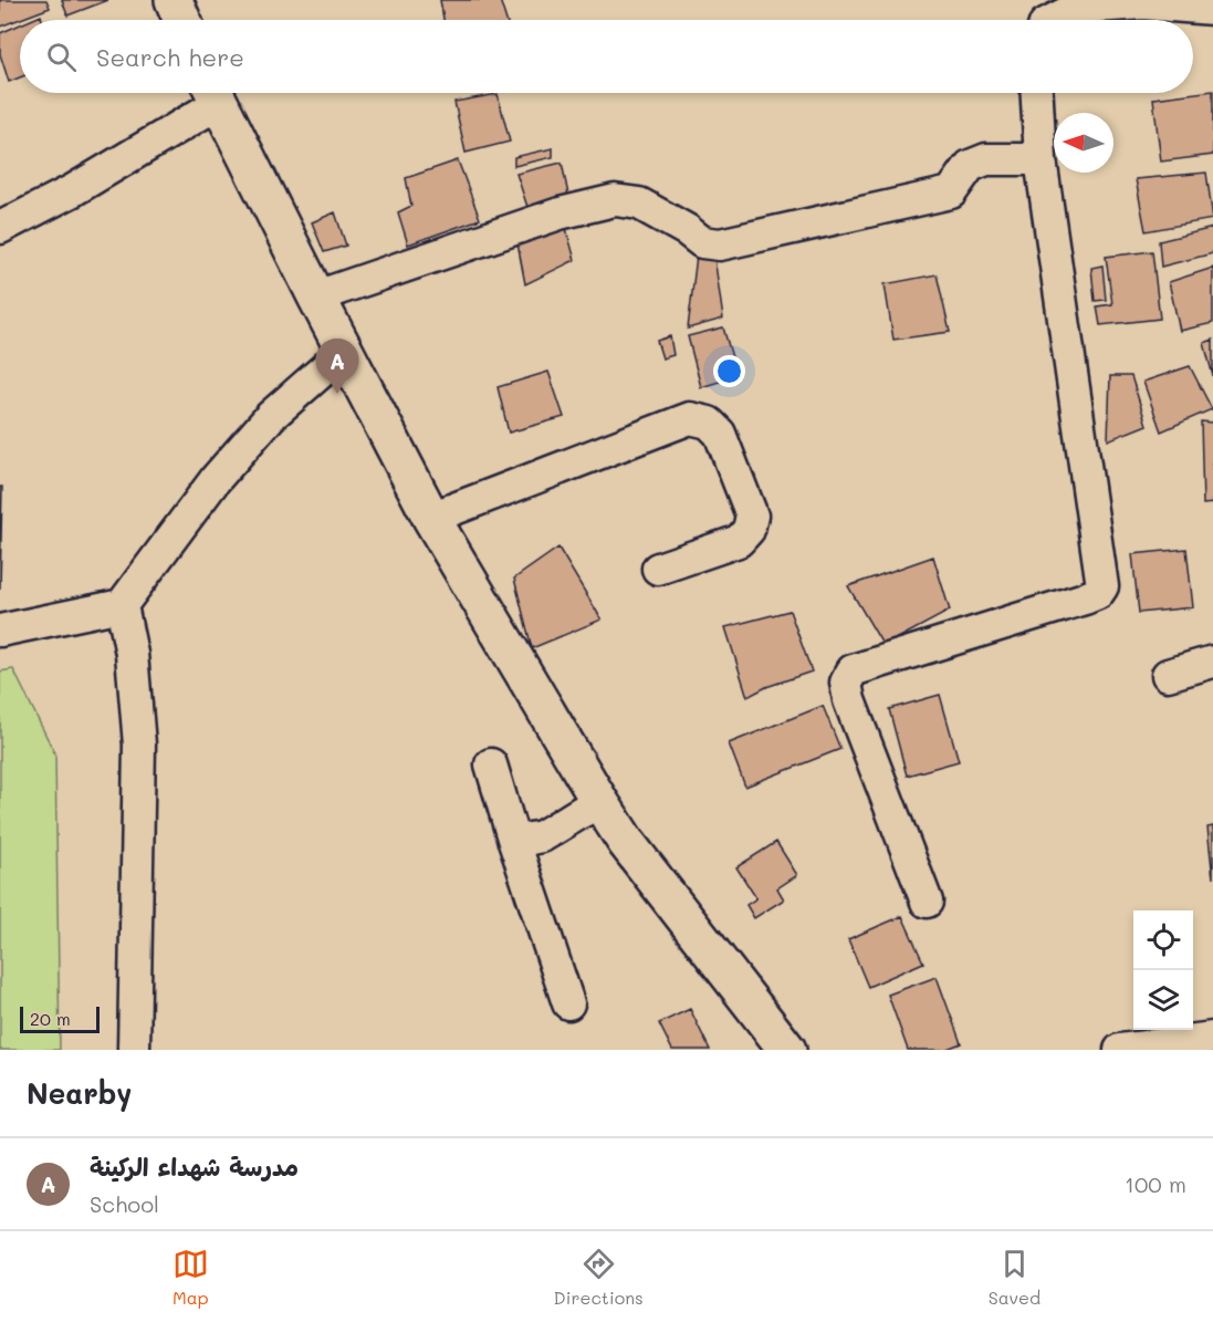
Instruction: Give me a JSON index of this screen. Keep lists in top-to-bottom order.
{
  "scale_bar": "20 m",
  "north": "left",
  "page": {
    "search": "Search here",
    "pins": "A",
    "scale": "20 m",
    "heading": "Nearby",
    "list": [
      {
        "mark": "A",
        "name": "مدرسة شهداء الركينة",
        "note": "School",
        "value": "100 m"
      }
    ],
    "nav": ["Map", "Directions", "Saved"]
  }
}
